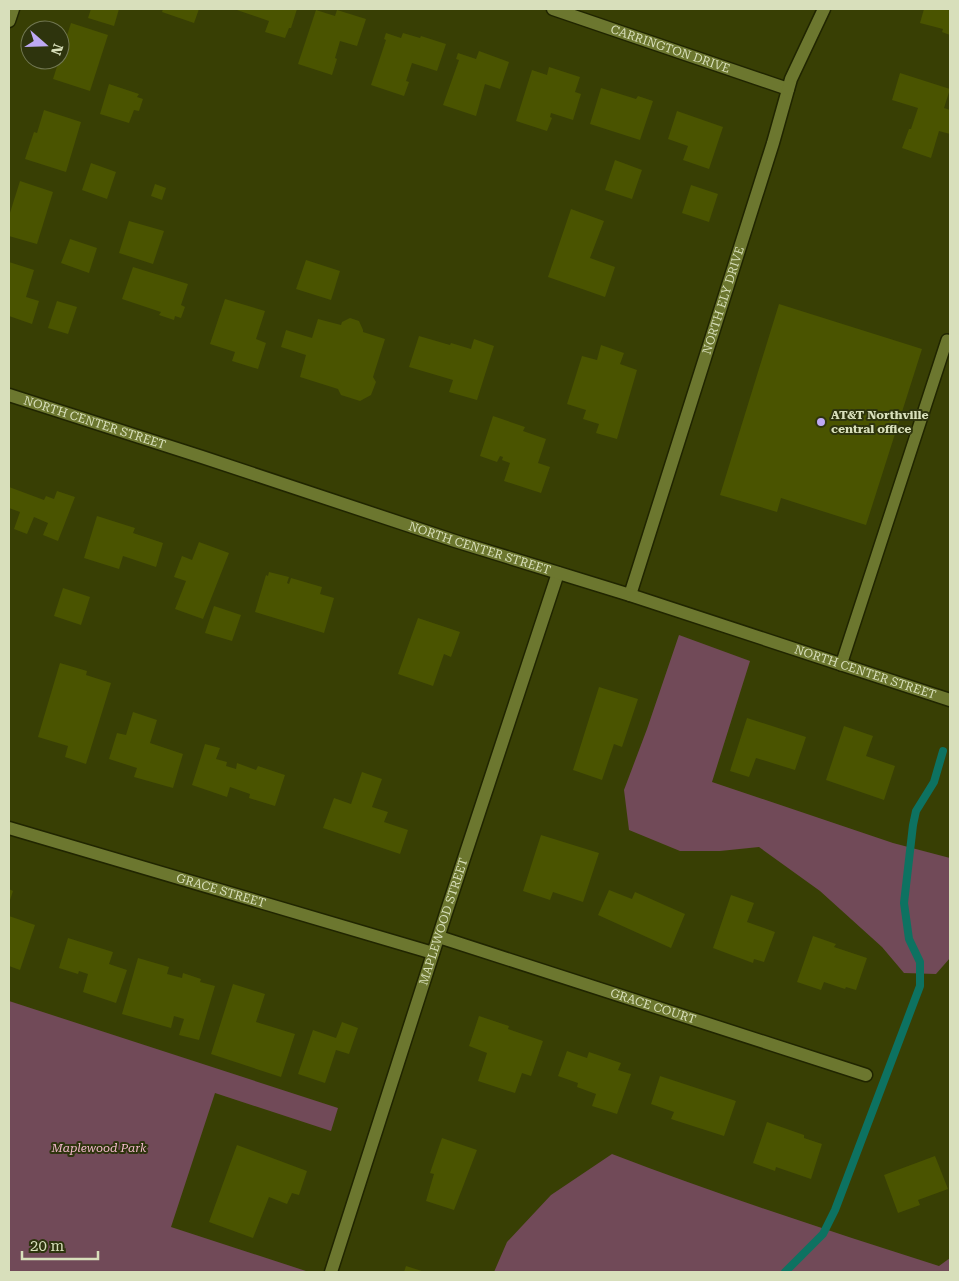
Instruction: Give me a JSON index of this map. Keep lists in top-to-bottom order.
{
  "streets": {
    "street": [
      "CARRINGTON DRIVE",
      "NORTH ELY DRIVE",
      "NORTH CENTER STREET",
      "GRACE STREET",
      "MAPLEWOOD STREET",
      "GRACE COURT"
    ]
  },
  "crossings": [
    ["CARRINGTON DRIVE", "NORTH ELY DRIVE"],
    ["NORTH ELY DRIVE", "NORTH CENTER STREET"],
    ["NORTH CENTER STREET", "MAPLEWOOD STREET"],
    ["GRACE STREET", "MAPLEWOOD STREET"],
    ["MAPLEWOOD STREET", "GRACE COURT"]
  ],
  "parks": ["Maplewood Park"],
  "places": ["AT&T Northville central office"],
  "scale_bar": "20 m",
  "north": "right"
}
